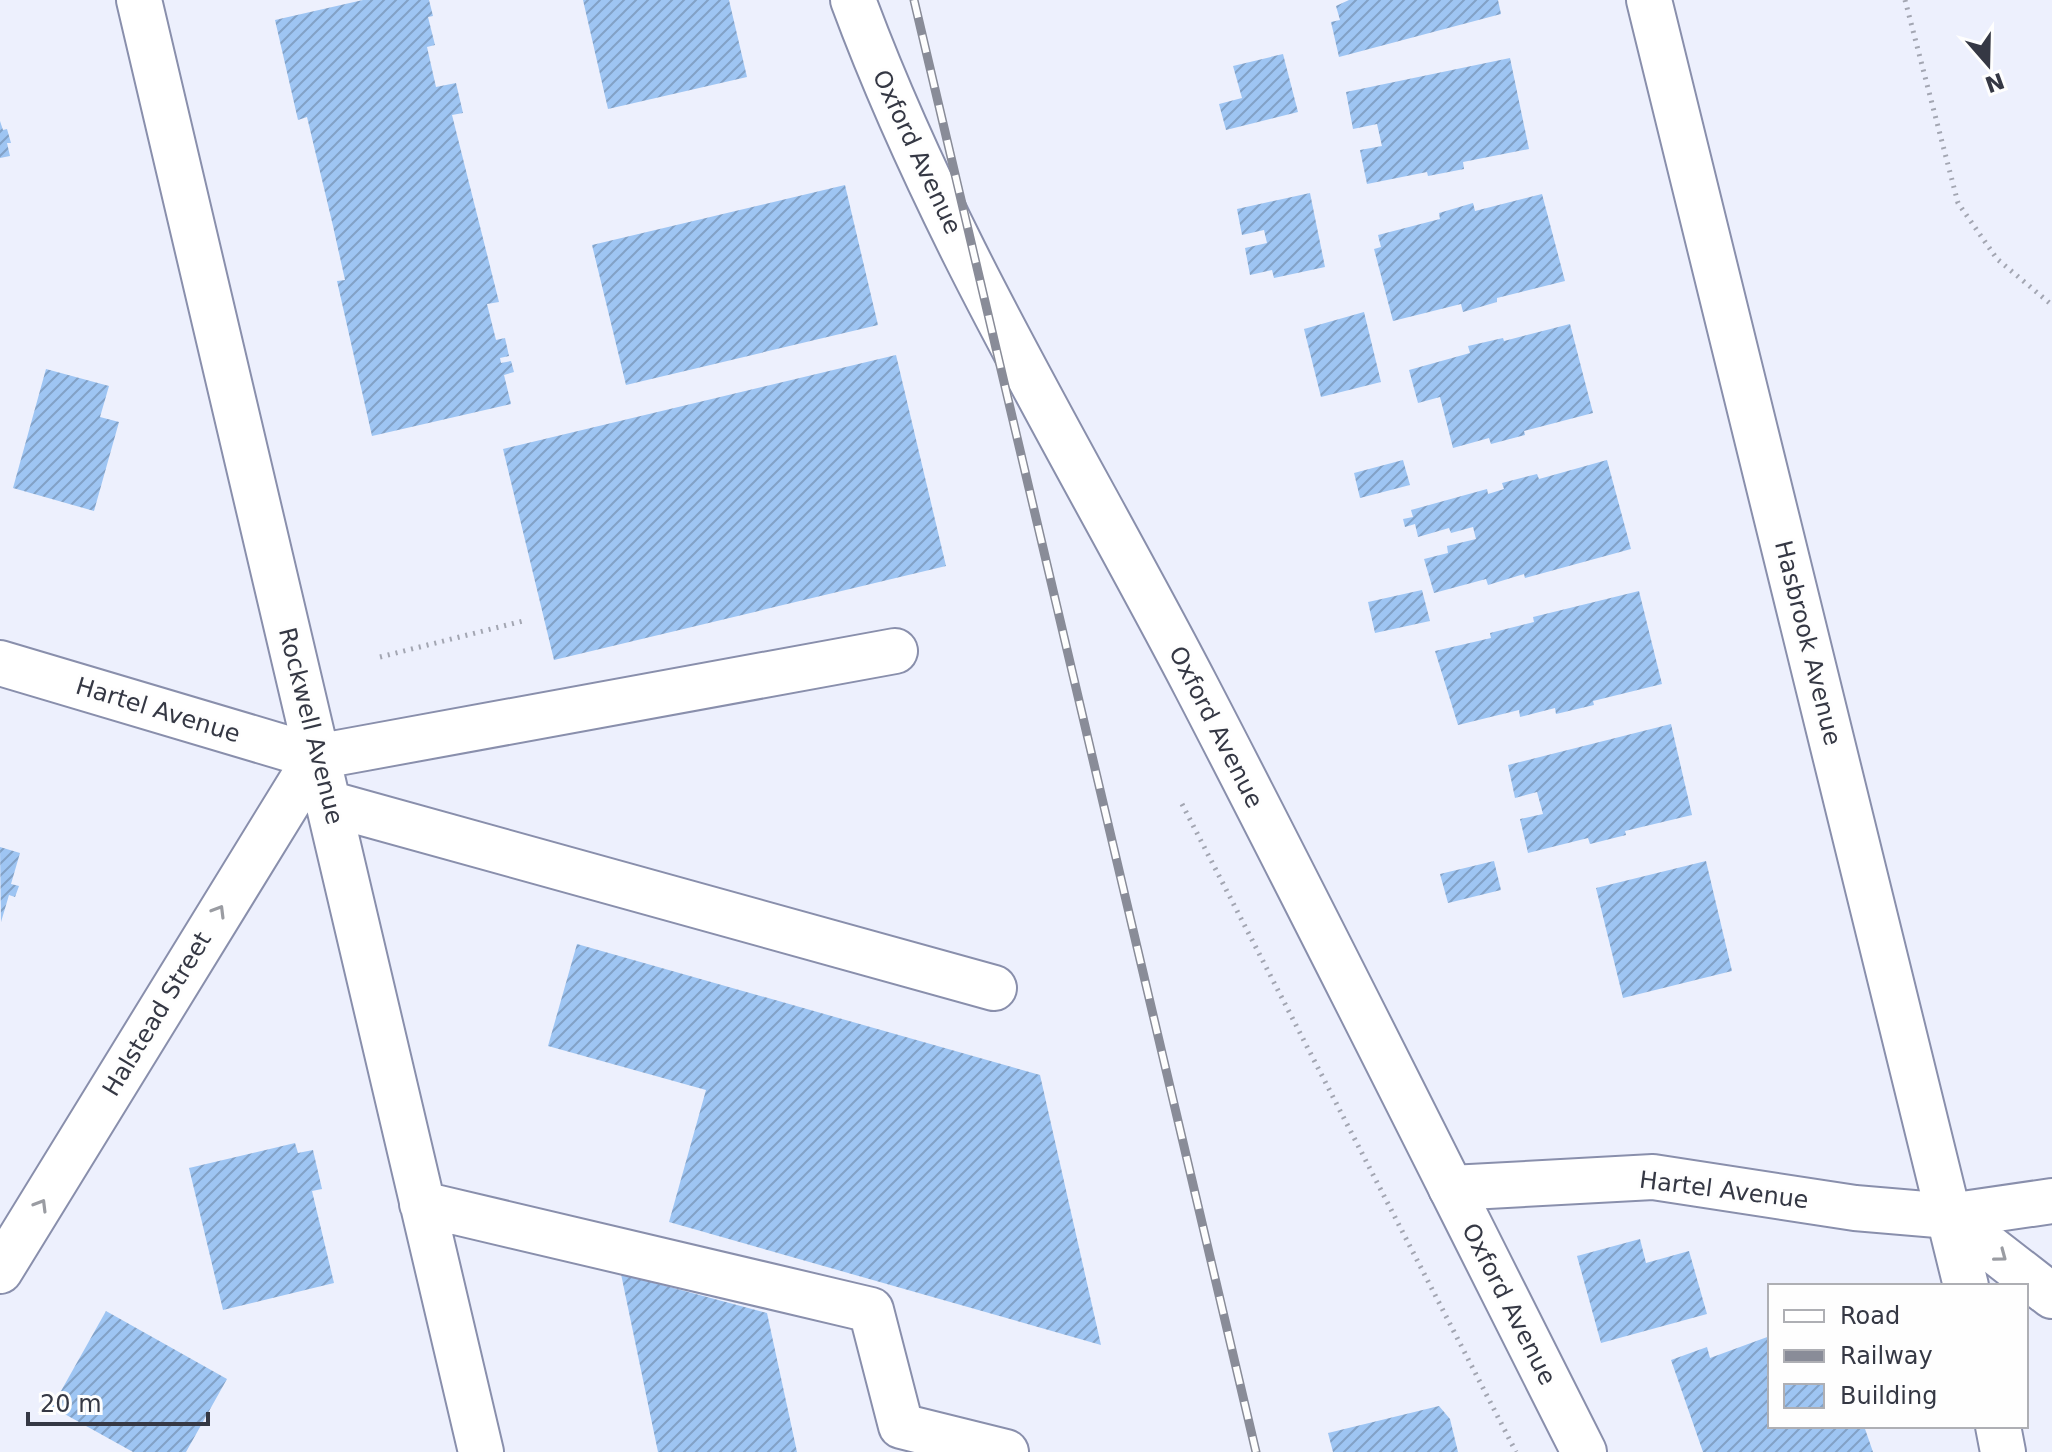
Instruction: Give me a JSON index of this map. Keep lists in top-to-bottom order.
{
  "streets": {
    "street": [
      "Oxford Avenue",
      "Hasbrook Avenue",
      "Hartel Avenue",
      "Rockwell Avenue",
      "Halstead Street"
    ]
  },
  "crossings": [
    ["Oxford Avenue", "Hartel Avenue"],
    ["Hasbrook Avenue", "Hartel Avenue"],
    ["Hartel Avenue", "Rockwell Avenue"],
    ["Hartel Avenue", "Halstead Street"],
    ["Rockwell Avenue", "Halstead Street"]
  ],
  "one_way": ["Halstead Street"],
  "legend": ["Road", "Railway", "Building"],
  "scale_bar": "20 m",
  "north": "bottom"
}
